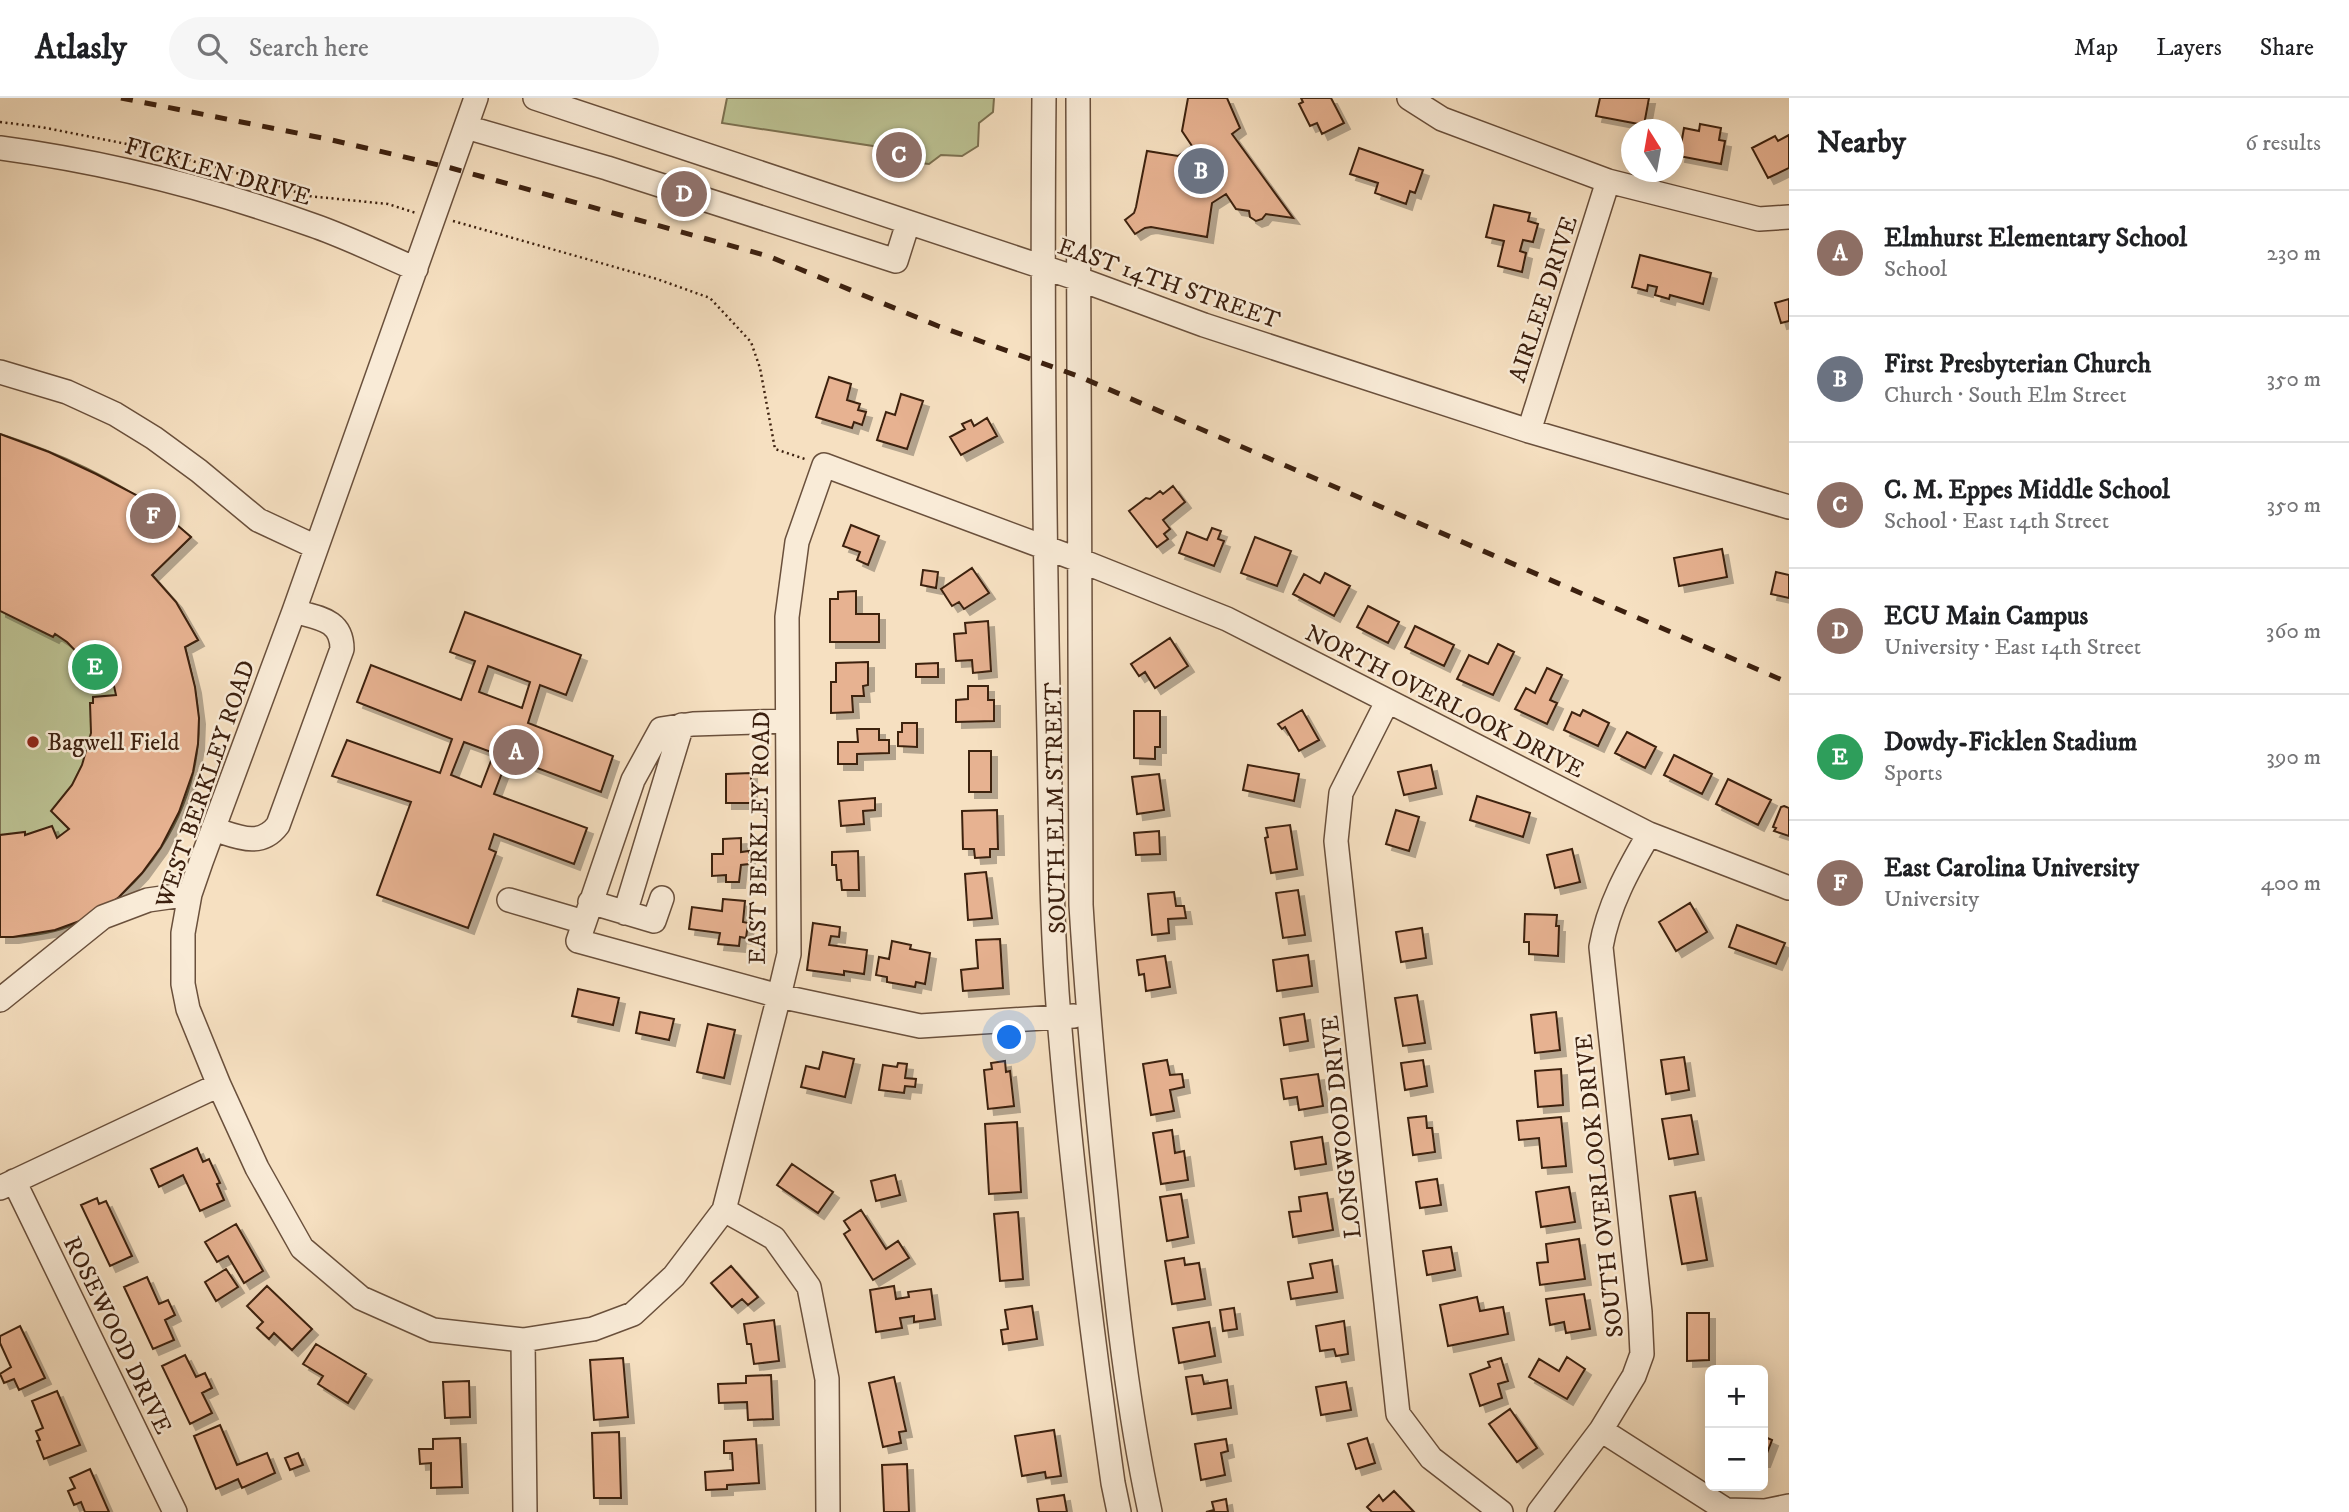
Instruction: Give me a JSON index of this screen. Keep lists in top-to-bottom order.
{
  "streets": {
    "street": [
      "FICKLEN DRIVE",
      "EAST 14TH STREET",
      "AIRLEE DRIVE",
      "NORTH OVERLOOK DRIVE",
      "WEST BERKLEY ROAD",
      "SOUTH ELM STREET",
      "EAST BERKLEY ROAD",
      "LONGWOOD DRIVE",
      "SOUTH OVERLOOK DRIVE",
      "ROSEWOOD DRIVE"
    ]
  },
  "crossings": [
    ["FICKLEN DRIVE", "WEST BERKLEY ROAD"],
    ["EAST 14TH STREET", "AIRLEE DRIVE"],
    ["EAST 14TH STREET", "SOUTH ELM STREET"],
    ["NORTH OVERLOOK DRIVE", "SOUTH ELM STREET"],
    ["NORTH OVERLOOK DRIVE", "EAST BERKLEY ROAD"],
    ["NORTH OVERLOOK DRIVE", "LONGWOOD DRIVE"],
    ["NORTH OVERLOOK DRIVE", "SOUTH OVERLOOK DRIVE"],
    ["WEST BERKLEY ROAD", "EAST BERKLEY ROAD"]
  ],
  "places": ["Bagwell Field"],
  "north": "top",
  "page": {
    "header": "Atlasly",
    "search": "Search here",
    "nav": ["Map", "Layers", "Share"],
    "heading": ["Nearby", "6 results"],
    "pins": [
      "C",
      "B",
      "D",
      "F",
      "E",
      "A"
    ],
    "list": [
      {
        "mark": "A",
        "name": "Elmhurst Elementary School",
        "note": "School",
        "value": "230 m"
      },
      {
        "mark": "B",
        "name": "First Presbyterian Church",
        "note": "Church · South Elm Street",
        "value": "350 m"
      },
      {
        "mark": "C",
        "name": "C. M. Eppes Middle School",
        "note": "School · East 14th Street",
        "value": "350 m"
      },
      {
        "mark": "D",
        "name": "ECU Main Campus",
        "note": "University · East 14th Street",
        "value": "360 m"
      },
      {
        "mark": "E",
        "name": "Dowdy-Ficklen Stadium",
        "note": "Sports",
        "value": "390 m"
      },
      {
        "mark": "F",
        "name": "East Carolina University",
        "note": "University",
        "value": "400 m"
      }
    ],
    "map_buttons": ["+", "−"]
  }
}
